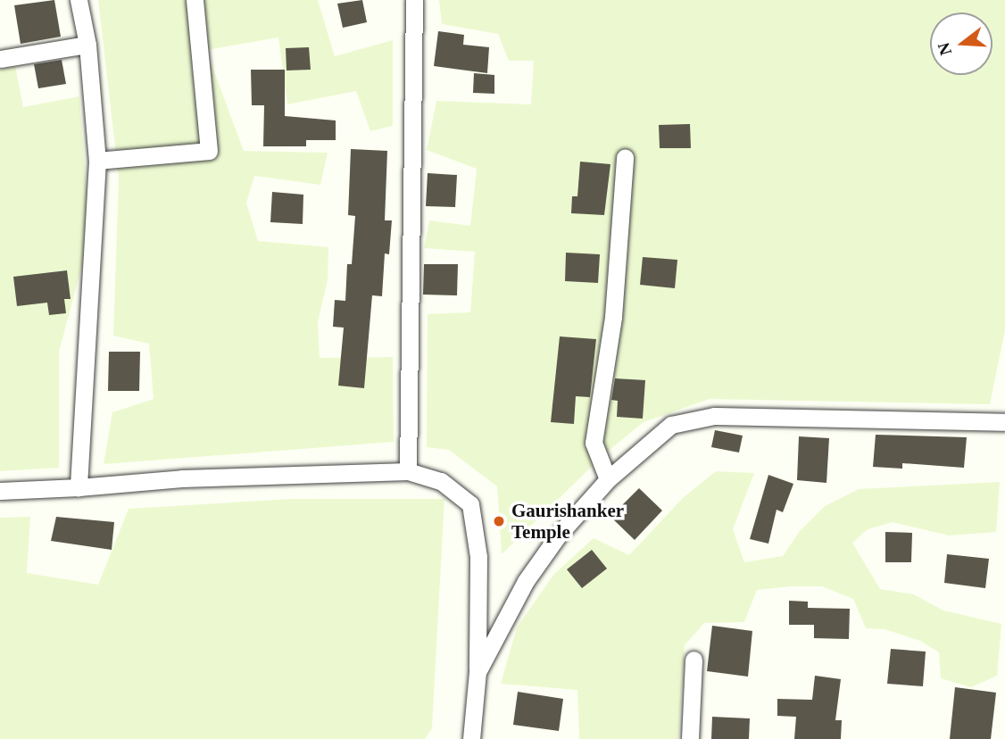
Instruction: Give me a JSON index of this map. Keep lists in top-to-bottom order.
{
  "places": ["Gaurishanker Temple"],
  "north": "left"
}
